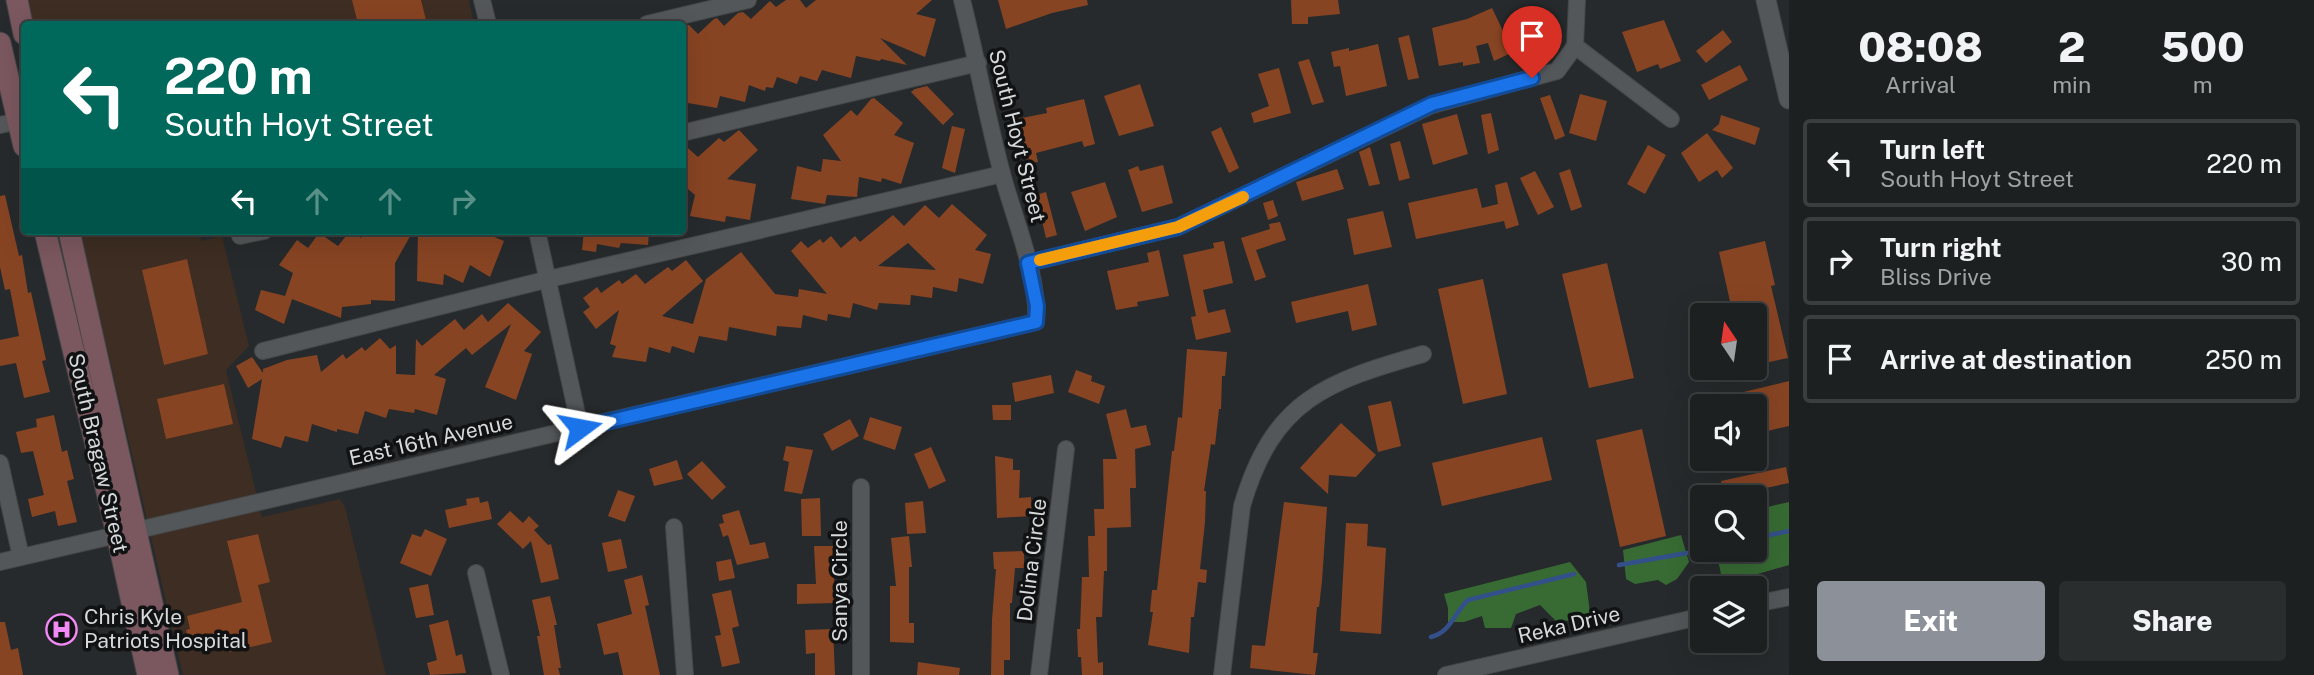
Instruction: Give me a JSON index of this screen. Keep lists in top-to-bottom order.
{
  "streets": {
    "main road": ["South Bragaw Street"],
    "street": [
      "South Hoyt Street",
      "East 16th Avenue",
      "Dolina Circle",
      "Sanya Circle",
      "Reka Drive"
    ]
  },
  "crossings": [
    ["South Hoyt Street", "East 16th Avenue"],
    ["East 16th Avenue", "South Bragaw Street"]
  ],
  "places": {
    "hospital": ["Chris Kyle Patriots Hospital"]
  },
  "north": "top",
  "page": {
    "eta": [
      "08:08",
      "Arrival",
      "2",
      "min",
      "500",
      "m"
    ],
    "turn": ["220 m", "South Hoyt Street"],
    "list": [
      {
        "name": "Turn left",
        "note": "South Hoyt Street",
        "value": "220 m"
      },
      {
        "name": "Turn right",
        "note": "Bliss Drive",
        "value": "30 m"
      },
      {
        "name": "Arrive at destination",
        "value": "250 m"
      }
    ],
    "buttons": ["Exit", "Share"]
  }
}
